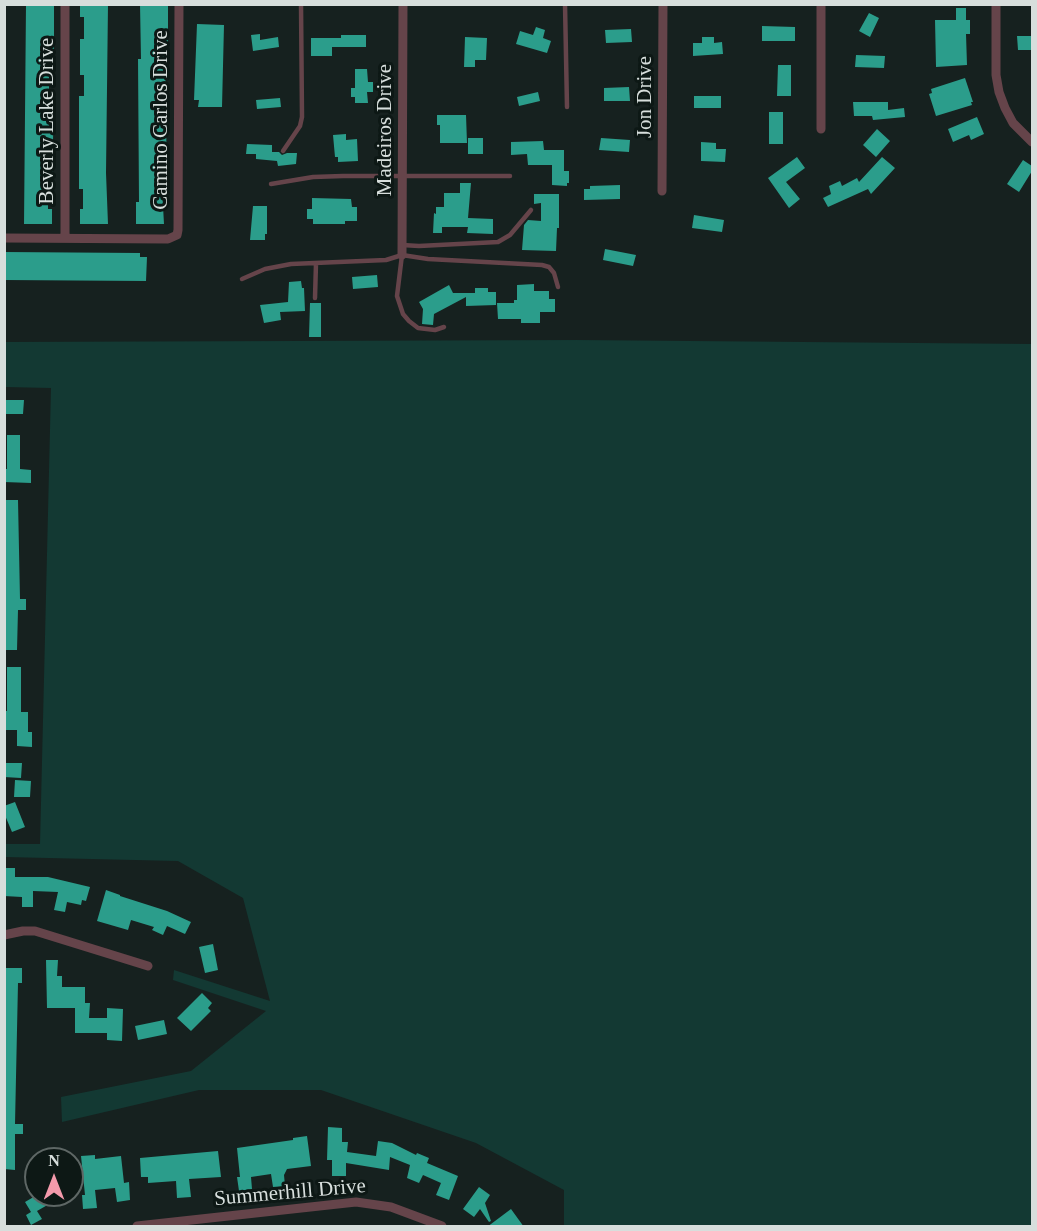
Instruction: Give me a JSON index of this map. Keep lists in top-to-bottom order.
{
  "streets": {
    "street": [
      "Jon Drive",
      "Camino Carlos Drive",
      "Beverly Lake Drive",
      "Madeiros Drive",
      "Summerhill Drive"
    ]
  },
  "crossings": [
    ["Camino Carlos Drive", "Beverly Lake Drive"]
  ],
  "north": "top"
}
